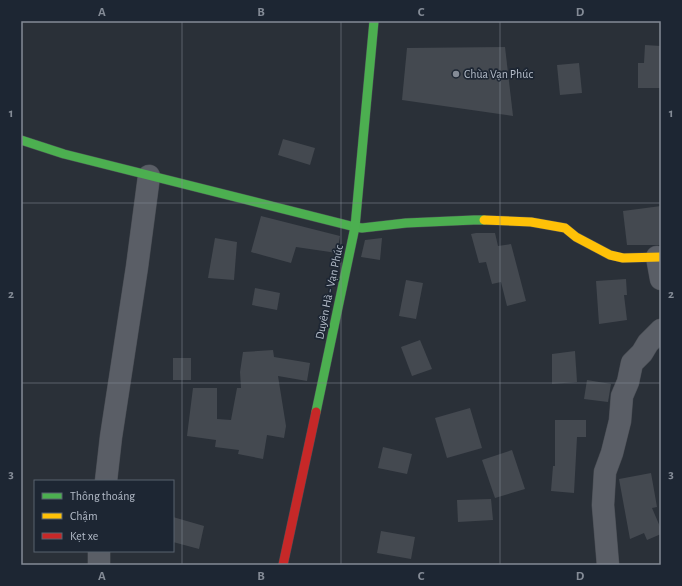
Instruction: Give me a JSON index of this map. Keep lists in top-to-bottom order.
{
  "streets": {
    "street": ["Duyên Hà - Vạn Phúc"]
  },
  "places": ["Chùa Vạn Phúc"],
  "legend": ["Thông thoáng", "Chậm", "Kẹt xe"],
  "grid": {
    "columns": [
      "A",
      "B",
      "C",
      "D"
    ],
    "rows": ["1", "2", "3"]
  }
}
